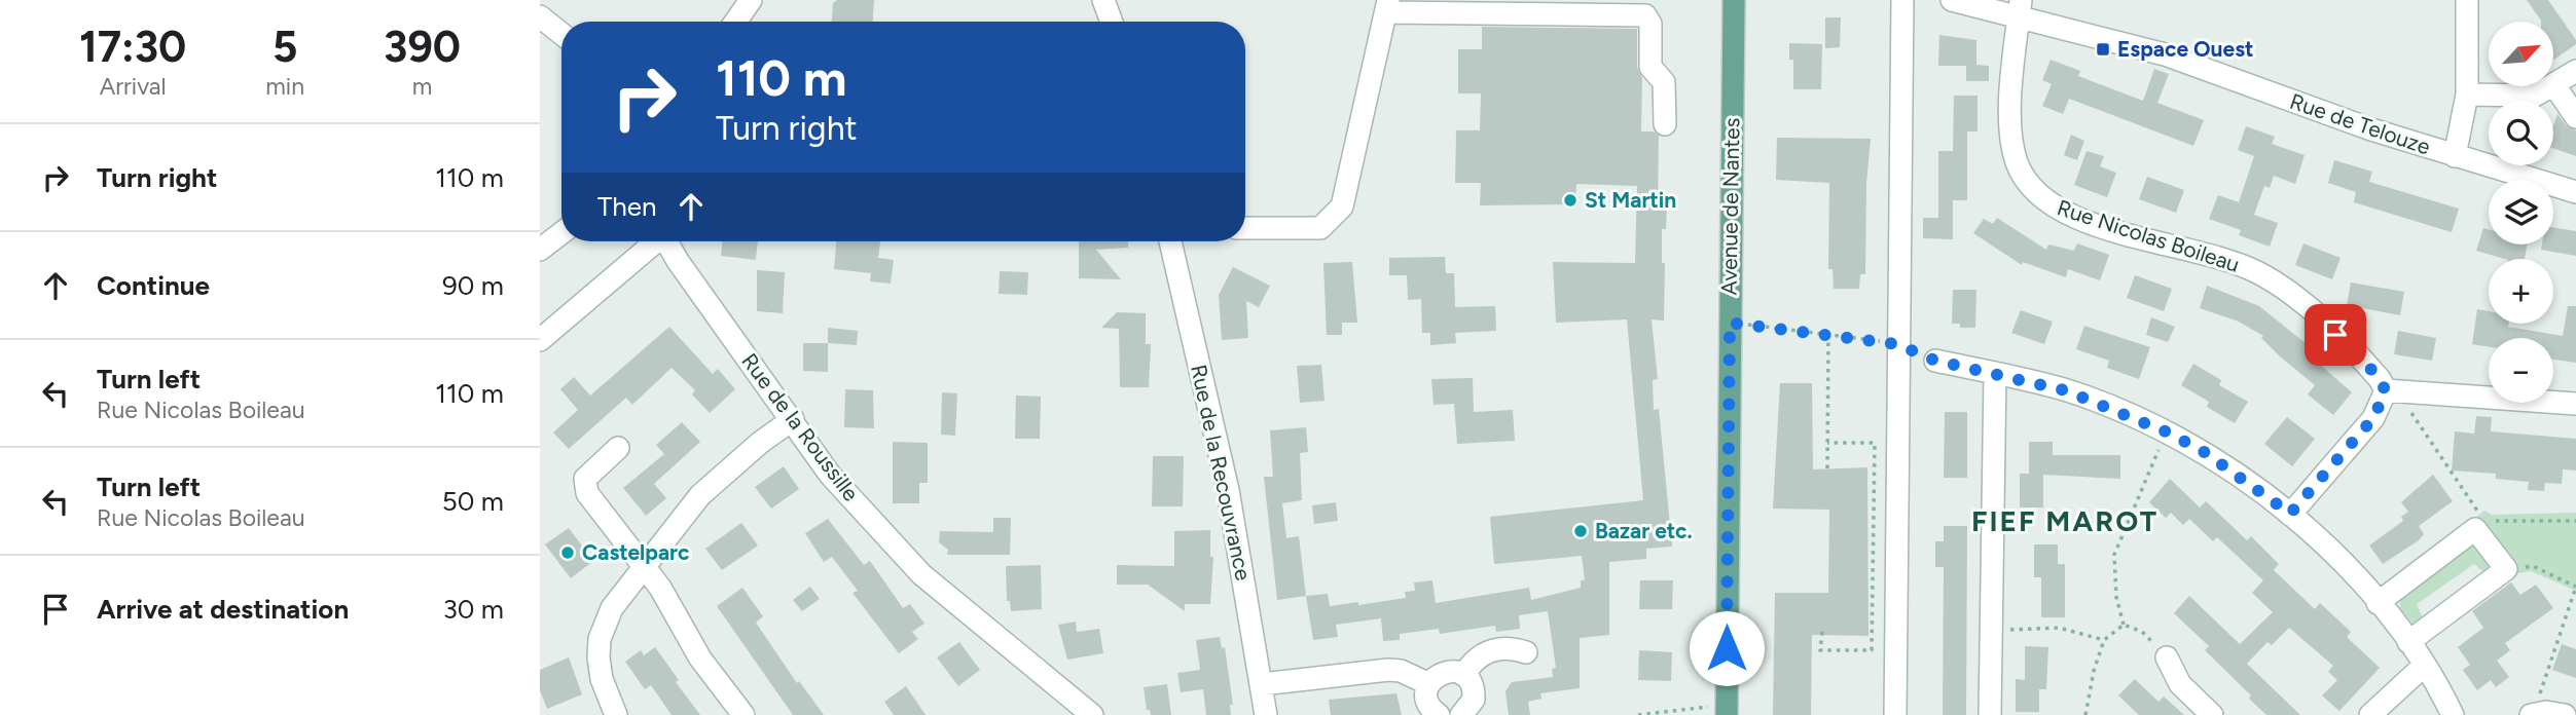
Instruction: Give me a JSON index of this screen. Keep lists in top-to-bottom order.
{
  "streets": {
    "main road": ["Avenue de Nantes"],
    "street": [
      "Rue de Telouze",
      "Rue Nicolas Boileau",
      "Rue de la Roussille",
      "Rue de la Recouvrance"
    ]
  },
  "crossings": [
    ["Rue de Telouze", "Rue Nicolas Boileau"]
  ],
  "districts": ["FIEF MAROT"],
  "places": {
    "transit": ["Espace Ouest"],
    "other": ["St Martin", "Bazar etc.", "Castelparc"]
  },
  "north": "top right",
  "page": {
    "eta": [
      "17:30",
      "Arrival",
      "5",
      "min",
      "390",
      "m"
    ],
    "map_buttons": ["+", "−"],
    "turn": ["110 m", "Turn right"],
    "list": [
      {
        "name": "Turn right",
        "value": "110 m"
      },
      {
        "name": "Continue",
        "value": "90 m"
      },
      {
        "name": "Turn left",
        "note": "Rue Nicolas Boileau",
        "value": "110 m"
      },
      {
        "name": "Turn left",
        "note": "Rue Nicolas Boileau",
        "value": "50 m"
      },
      {
        "name": "Arrive at destination",
        "value": "30 m"
      }
    ],
    "then": "Then"
  }
}
